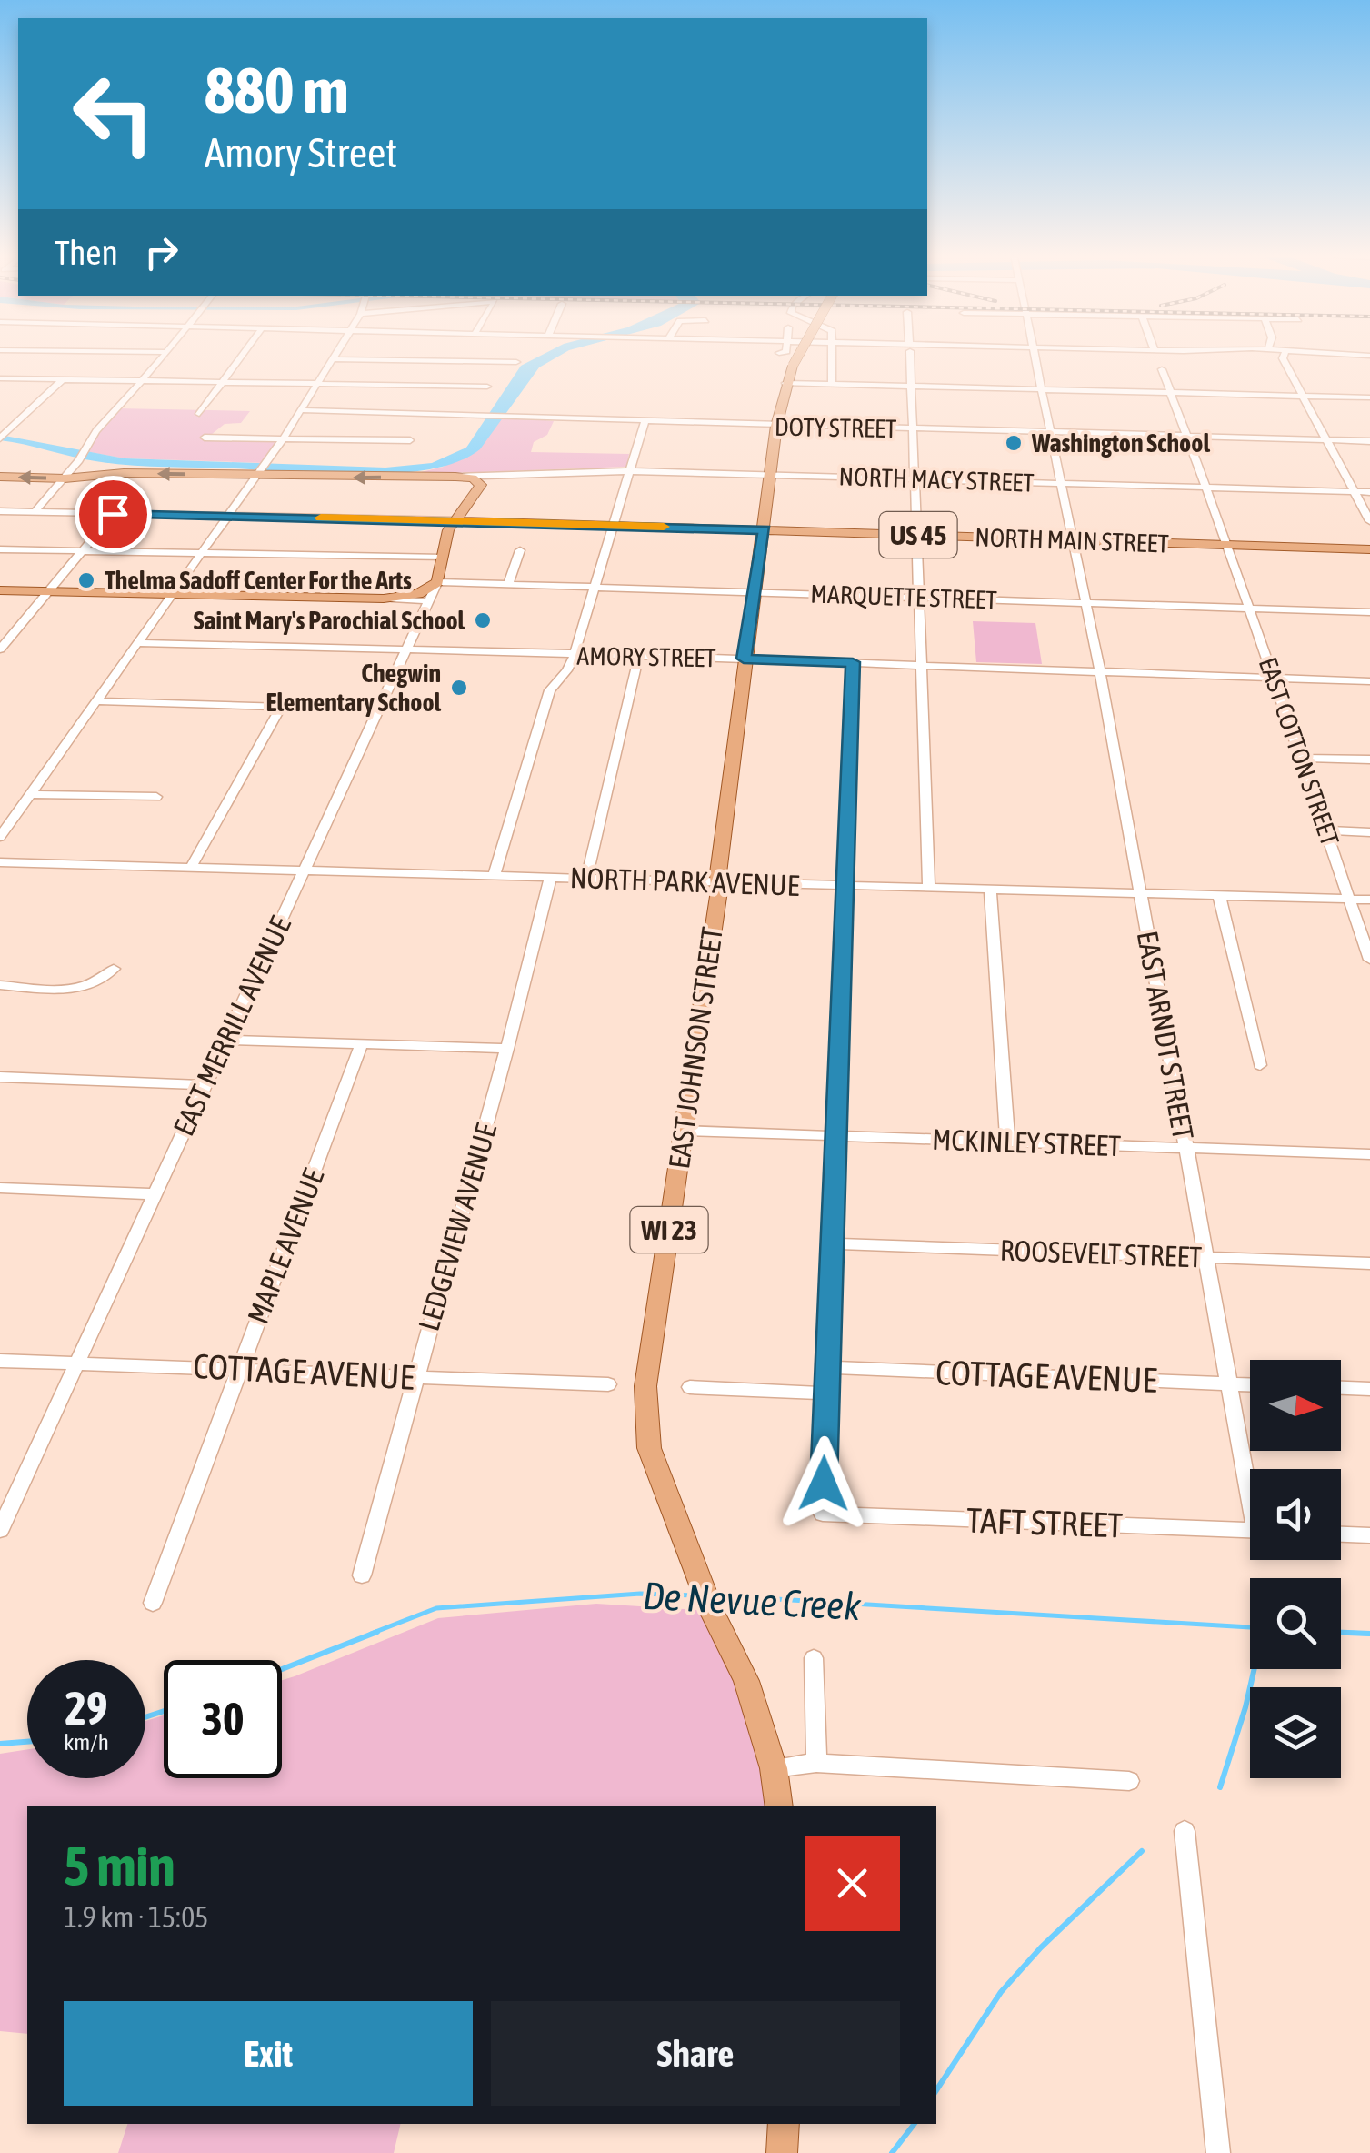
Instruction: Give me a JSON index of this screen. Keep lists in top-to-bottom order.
{
  "streets": {
    "main road": [
      "NORTH MACY STREET",
      "US 45",
      "NORTH MAIN STREET",
      "EAST MERRILL AVENUE",
      "EAST JOHNSON STREET",
      "WI 23"
    ],
    "street": [
      "DOTY STREET",
      "MARQUETTE STREET",
      "AMORY STREET",
      "EAST COTTON STREET",
      "NORTH PARK AVENUE",
      "EAST ARNDT STREET",
      "MCKINLEY STREET",
      "LEDGEVIEW AVENUE",
      "MAPLE AVENUE",
      "ROOSEVELT STREET",
      "COTTAGE AVENUE",
      "TAFT STREET"
    ]
  },
  "crossings": [
    ["DOTY STREET", "EAST COTTON STREET"],
    ["DOTY STREET", "EAST ARNDT STREET"],
    ["NORTH MACY STREET", "EAST COTTON STREET"],
    ["NORTH MACY STREET", "EAST ARNDT STREET"],
    ["NORTH MAIN STREET", "EAST COTTON STREET"],
    ["NORTH MAIN STREET", "EAST ARNDT STREET"],
    ["NORTH MAIN STREET", "WI 23"],
    ["MARQUETTE STREET", "EAST COTTON STREET"],
    ["MARQUETTE STREET", "EAST MERRILL AVENUE"],
    ["MARQUETTE STREET", "EAST ARNDT STREET"],
    ["MARQUETTE STREET", "EAST JOHNSON STREET"],
    ["MARQUETTE STREET", "WI 23"],
    ["AMORY STREET", "EAST COTTON STREET"],
    ["AMORY STREET", "EAST MERRILL AVENUE"],
    ["AMORY STREET", "EAST ARNDT STREET"],
    ["AMORY STREET", "EAST JOHNSON STREET"],
    ["EAST COTTON STREET", "NORTH PARK AVENUE"],
    ["NORTH PARK AVENUE", "EAST MERRILL AVENUE"],
    ["NORTH PARK AVENUE", "EAST ARNDT STREET"],
    ["NORTH PARK AVENUE", "EAST JOHNSON STREET"],
    ["NORTH PARK AVENUE", "LEDGEVIEW AVENUE"],
    ["EAST MERRILL AVENUE", "COTTAGE AVENUE"],
    ["EAST ARNDT STREET", "MCKINLEY STREET"],
    ["EAST ARNDT STREET", "ROOSEVELT STREET"],
    ["EAST ARNDT STREET", "COTTAGE AVENUE"],
    ["EAST JOHNSON STREET", "MCKINLEY STREET"],
    ["EAST JOHNSON STREET", "WI 23"],
    ["LEDGEVIEW AVENUE", "COTTAGE AVENUE"],
    ["MAPLE AVENUE", "COTTAGE AVENUE"]
  ],
  "water": ["De Nevue Creek"],
  "places": [
    "Washington School",
    "Thelma Sadoff Center For the Arts",
    "Saint Mary's Parochial School",
    "Chegwin Elementary School"
  ],
  "north": "right",
  "page": {
    "turn": ["880 m", "Amory Street"],
    "then": "Then",
    "speed": "29 km/h",
    "limit": "30",
    "heading": ["5 min", "1.9 km · 15:05"],
    "buttons": ["Exit", "Share"]
  }
}
